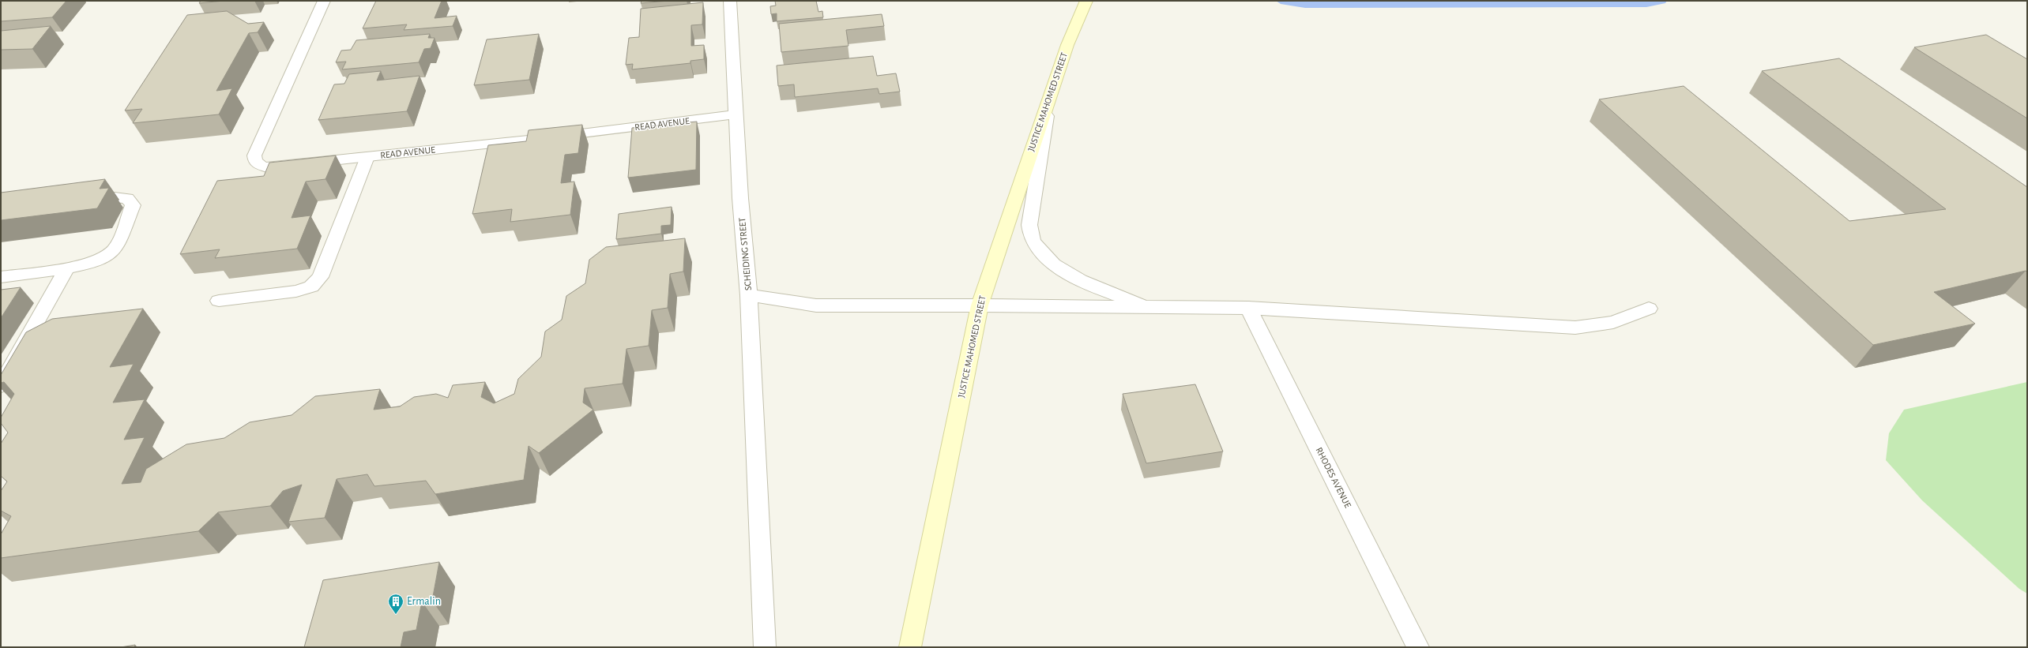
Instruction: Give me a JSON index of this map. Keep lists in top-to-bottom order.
{
  "streets": {
    "main road": ["JUSTICE MAHOMED STREET"],
    "street": ["READ AVENUE", "SCHEIDING STREET", "RHODES AVENUE"]
  },
  "crossings": [
    ["JUSTICE MAHOMED STREET", "SCHEIDING STREET"],
    ["READ AVENUE", "SCHEIDING STREET"],
    ["SCHEIDING STREET", "RHODES AVENUE"]
  ],
  "places": {
    "building": ["Ermalin"]
  }
}
